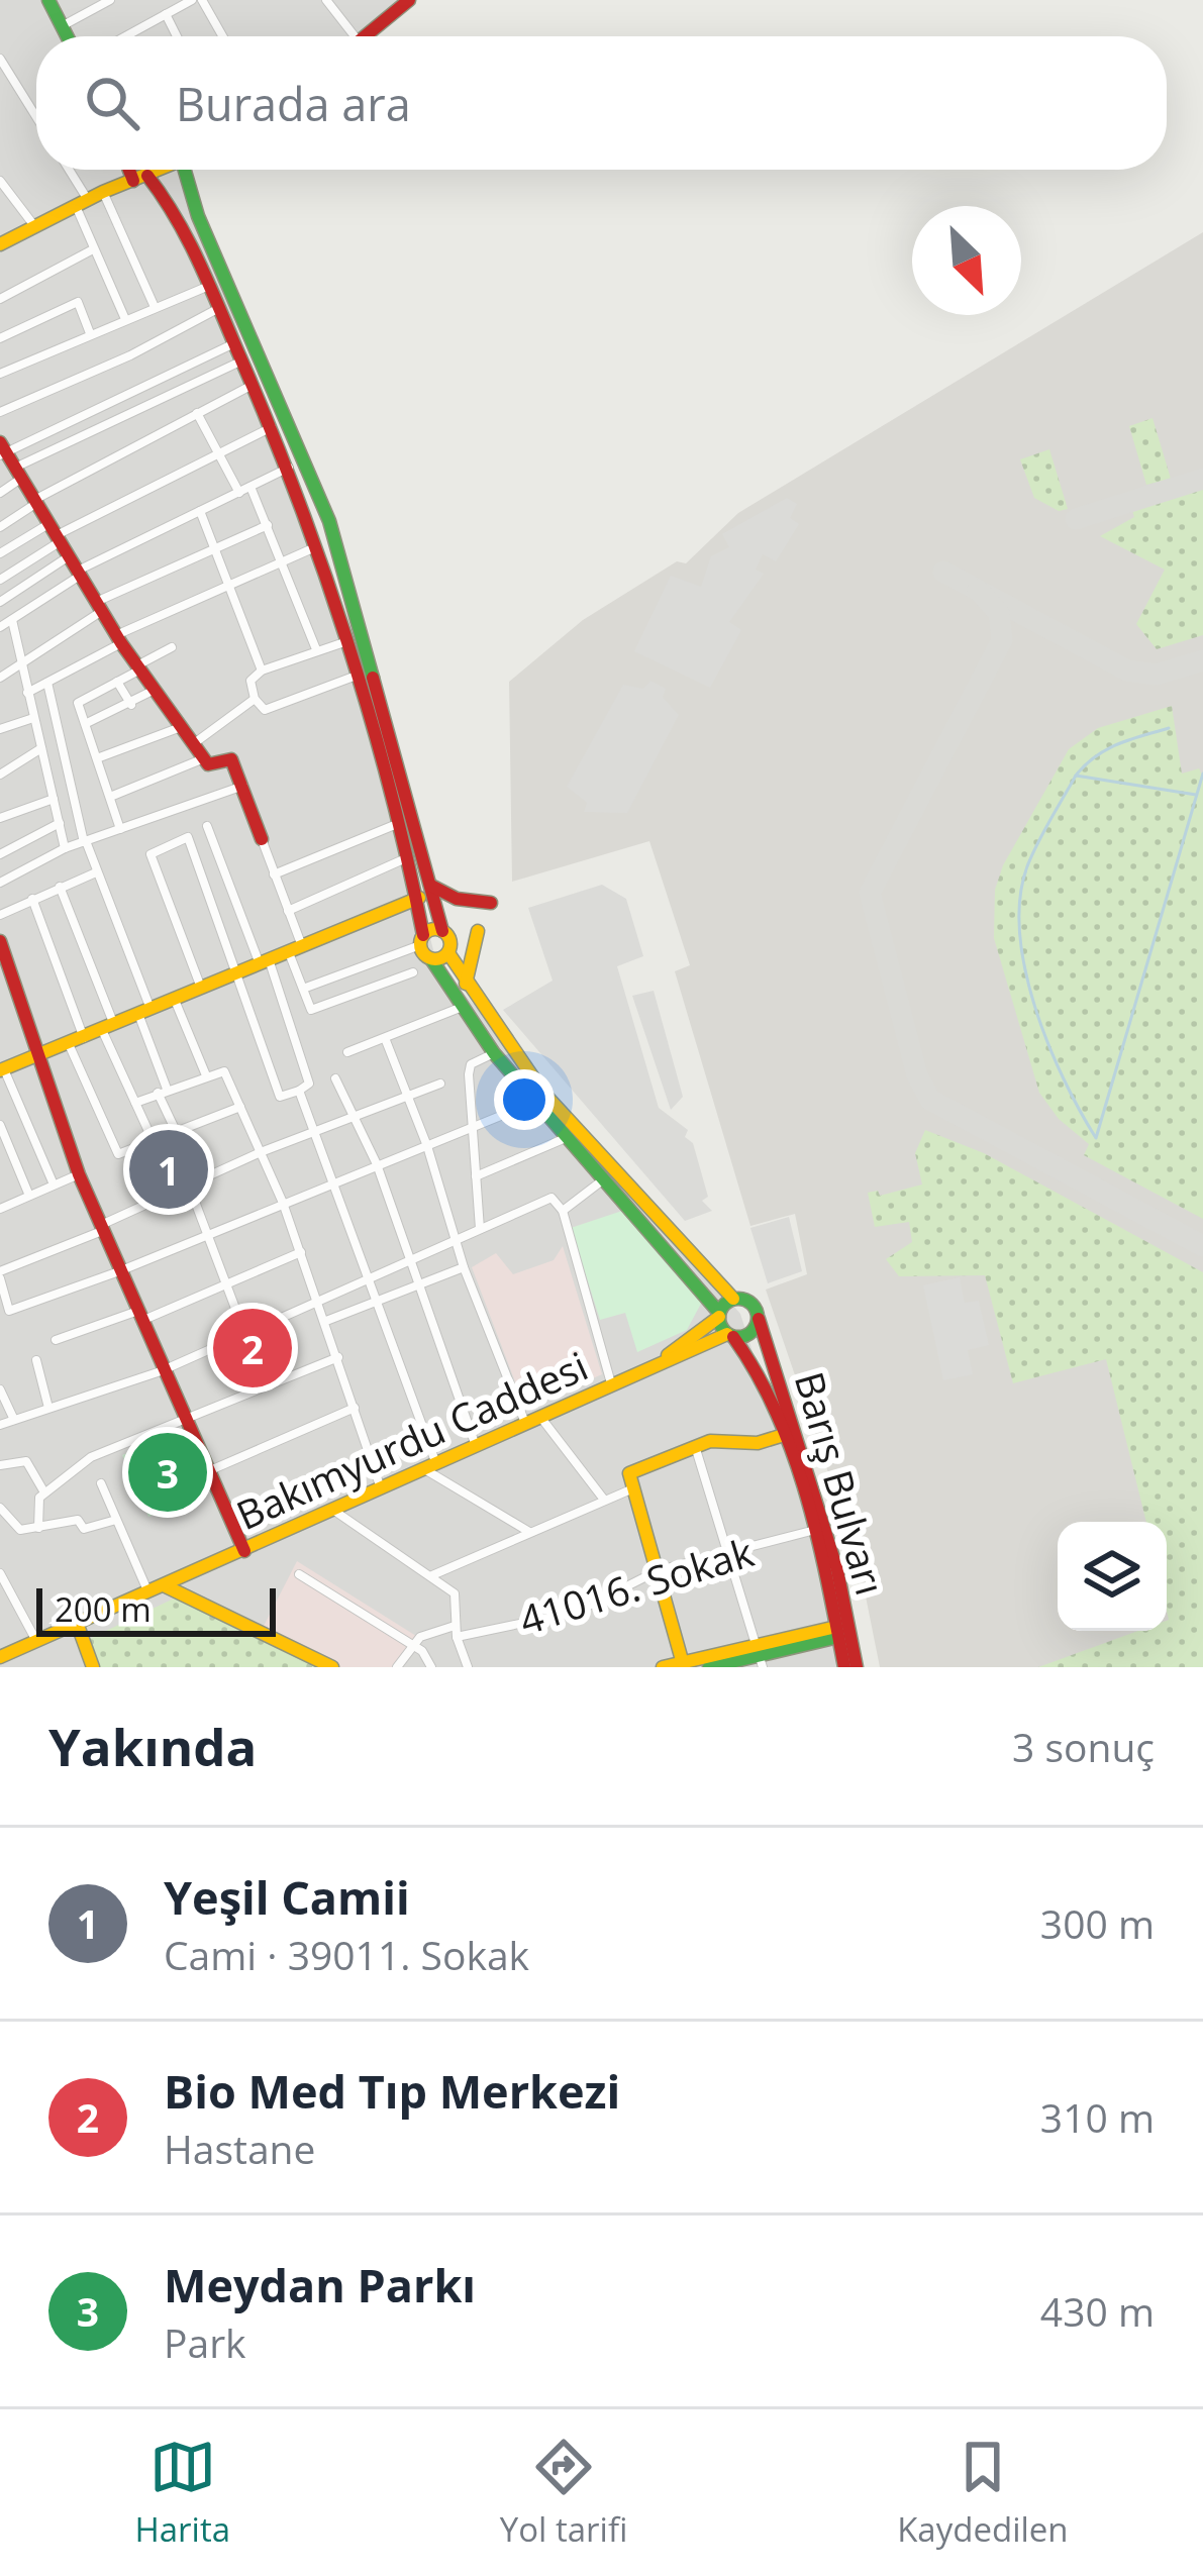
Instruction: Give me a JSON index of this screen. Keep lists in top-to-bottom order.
{
  "streets": {
    "main road": ["Bakımyurdu Caddesi", "Barış Bulvarı"],
    "street": ["41016. Sokak"]
  },
  "crossings": [
    ["Bakımyurdu Caddesi", "Barış Bulvarı"],
    ["Barış Bulvarı", "41016. Sokak"]
  ],
  "scale_bar": "200 m",
  "north": "bottom right",
  "page": {
    "search": "Burada ara",
    "pins": ["1", "2", "3"],
    "scale": "200 m",
    "heading": ["Yakında", "3 sonuç"],
    "list": [
      {
        "mark": "1",
        "name": "Yeşil Camii",
        "note": "Cami · 39011. Sokak",
        "value": "300 m"
      },
      {
        "mark": "2",
        "name": "Bio Med Tıp Merkezi",
        "note": "Hastane",
        "value": "310 m"
      },
      {
        "mark": "3",
        "name": "Meydan Parkı",
        "note": "Park",
        "value": "430 m"
      }
    ],
    "nav": ["Harita", "Yol tarifi", "Kaydedilen"]
  }
}
